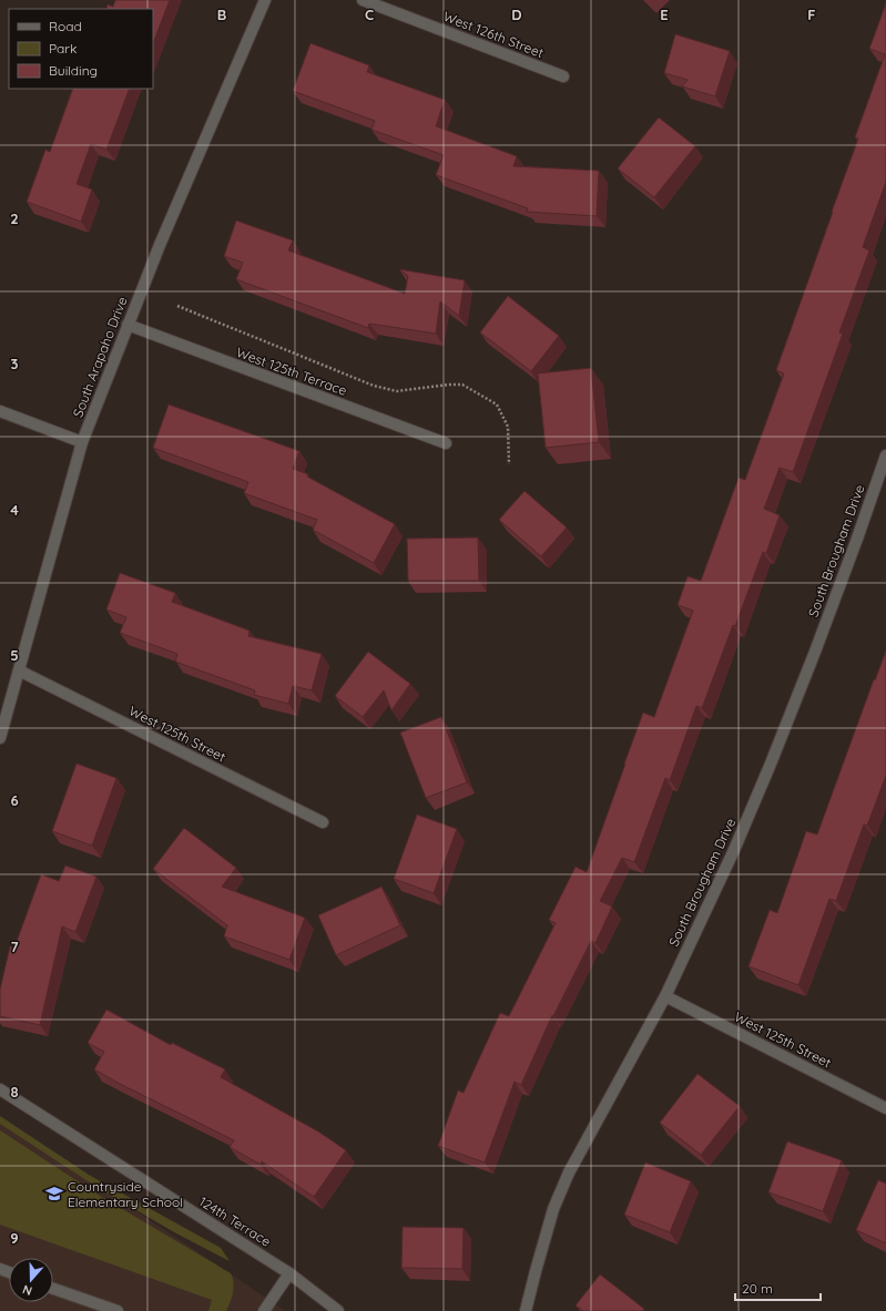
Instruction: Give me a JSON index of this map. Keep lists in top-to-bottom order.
{
  "streets": {
    "street": [
      "West 126th Street",
      "South Arapaho Drive",
      "West 125th Terrace",
      "South Brougham Drive",
      "West 125th Street",
      "124th Terrace"
    ]
  },
  "crossings": [
    ["South Arapaho Drive", "West 125th Terrace"],
    ["South Arapaho Drive", "West 125th Street"],
    ["South Brougham Drive", "West 125th Street"]
  ],
  "places": {
    "school or university": ["Countryside Elementary School"]
  },
  "legend": ["Road", "Park", "Building"],
  "scale_bar": "20 m",
  "north": "bottom",
  "grid": {
    "columns": [
      "B",
      "C",
      "D",
      "E",
      "F"
    ],
    "rows": [
      "2",
      "3",
      "4",
      "5",
      "6",
      "7",
      "8",
      "9"
    ]
  }
}
